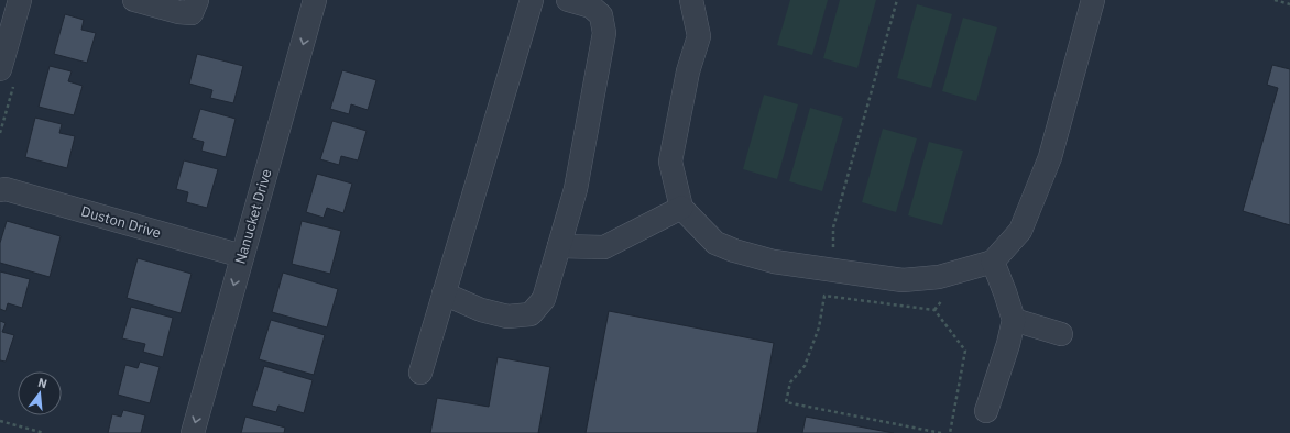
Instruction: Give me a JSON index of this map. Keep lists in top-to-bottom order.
{
  "streets": {
    "street": ["Nanucket Drive", "Duston Drive"]
  },
  "crossings": [
    ["Nanucket Drive", "Duston Drive"]
  ],
  "north": "top"
}
